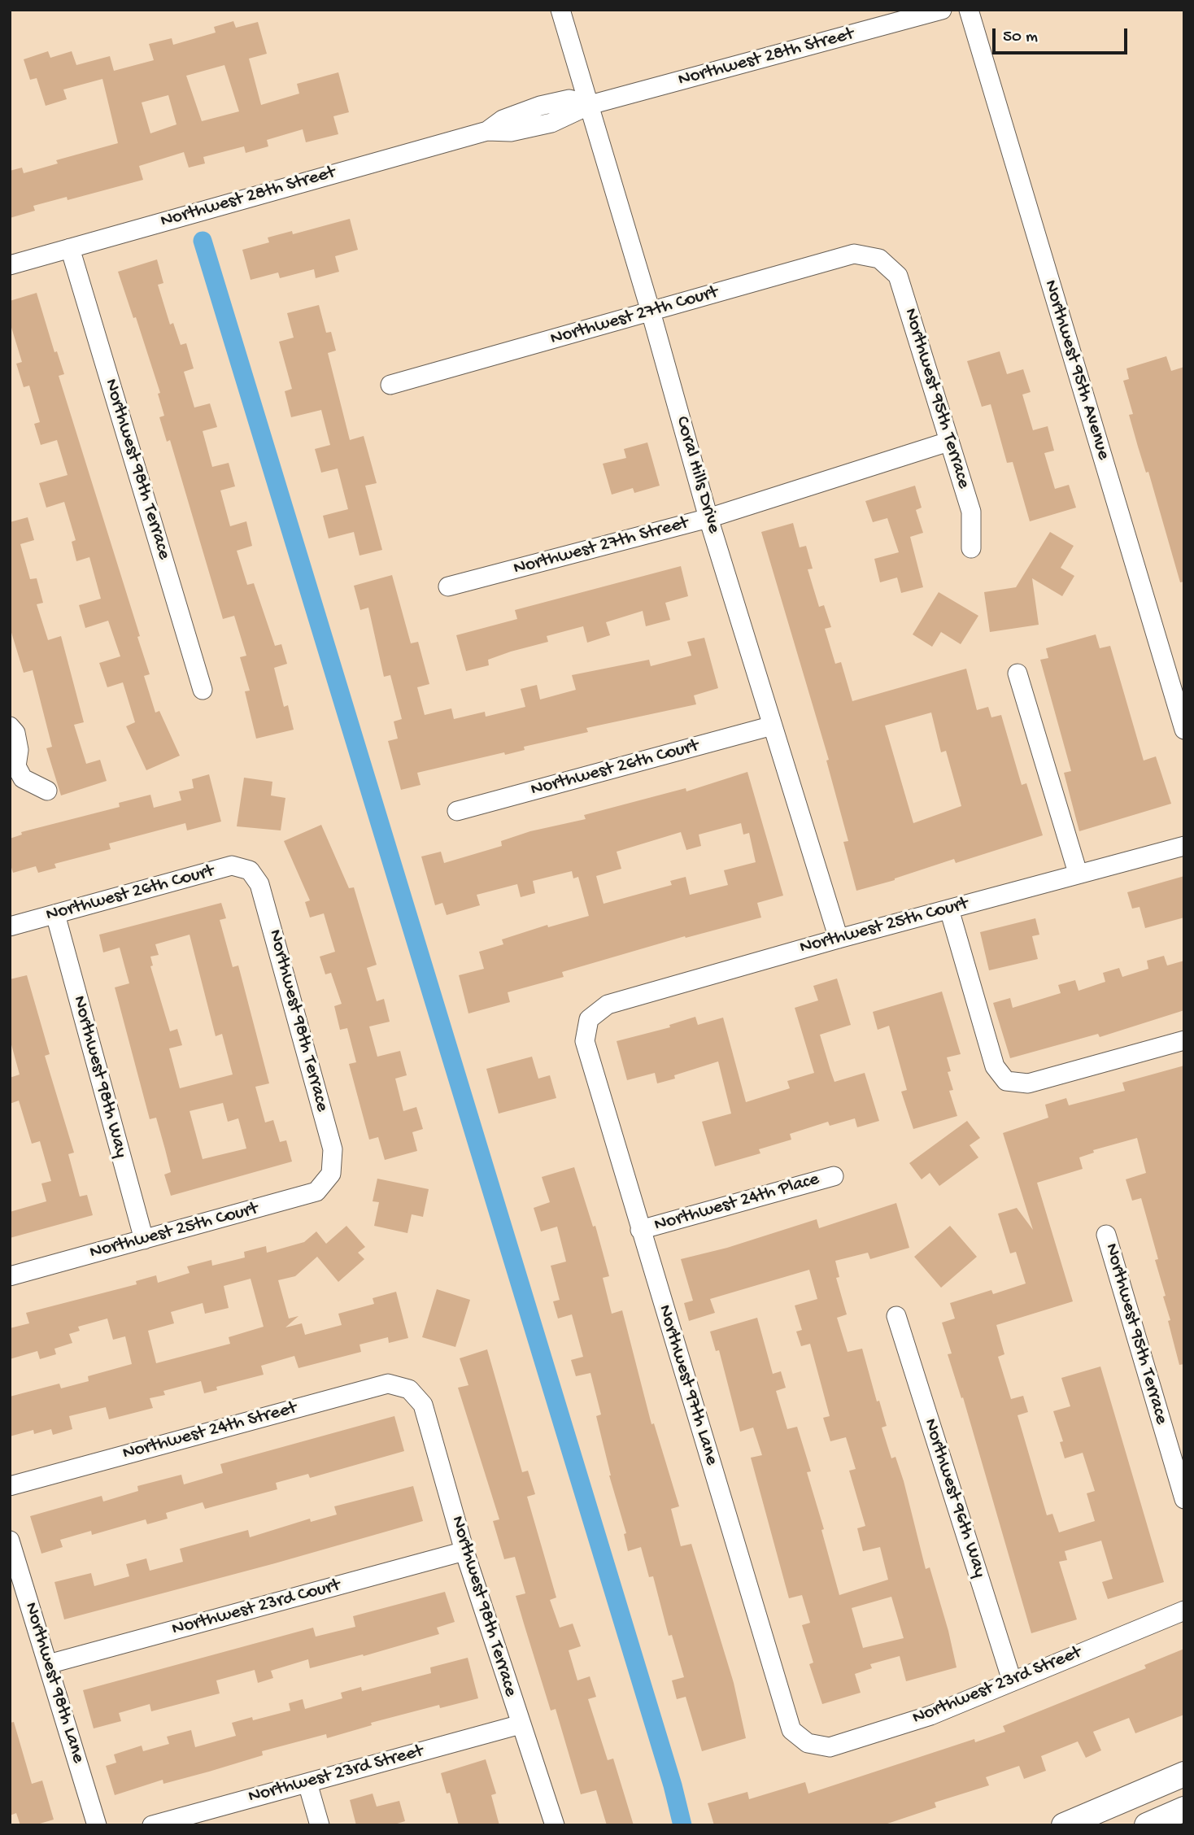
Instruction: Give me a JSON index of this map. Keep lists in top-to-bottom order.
{
  "streets": {
    "street": [
      "Northwest 28th Street",
      "Northwest 27th Court",
      "Northwest 95th Avenue",
      "Northwest 95th Terrace",
      "Northwest 98th Terrace",
      "Coral Hills Drive",
      "Northwest 27th Street",
      "Northwest 26th Court",
      "Northwest 25th Court",
      "Northwest 98th Way",
      "Northwest 24th Place",
      "Northwest 97th Lane",
      "Northwest 24th Street",
      "Northwest 96th Way",
      "Northwest 23rd Court",
      "Northwest 98th Lane",
      "Northwest 23rd Street"
    ]
  },
  "crossings": [
    ["Northwest 28th Street", "Northwest 98th Terrace"],
    ["Northwest 28th Street", "Coral Hills Drive"],
    ["Northwest 27th Court", "Northwest 95th Terrace"],
    ["Northwest 27th Court", "Coral Hills Drive"],
    ["Northwest 95th Terrace", "Northwest 27th Street"],
    ["Northwest 98th Terrace", "Northwest 26th Court"],
    ["Northwest 98th Terrace", "Northwest 25th Court"],
    ["Northwest 98th Terrace", "Northwest 24th Street"],
    ["Northwest 98th Terrace", "Northwest 23rd Court"],
    ["Northwest 98th Terrace", "Northwest 23rd Street"],
    ["Coral Hills Drive", "Northwest 27th Street"],
    ["Coral Hills Drive", "Northwest 26th Court"],
    ["Coral Hills Drive", "Northwest 25th Court"],
    ["Northwest 26th Court", "Northwest 98th Way"],
    ["Northwest 25th Court", "Northwest 98th Way"],
    ["Northwest 25th Court", "Northwest 97th Lane"],
    ["Northwest 24th Place", "Northwest 97th Lane"],
    ["Northwest 97th Lane", "Northwest 23rd Street"],
    ["Northwest 96th Way", "Northwest 23rd Street"],
    ["Northwest 23rd Court", "Northwest 98th Lane"]
  ],
  "scale_bar": "50 m"
}
